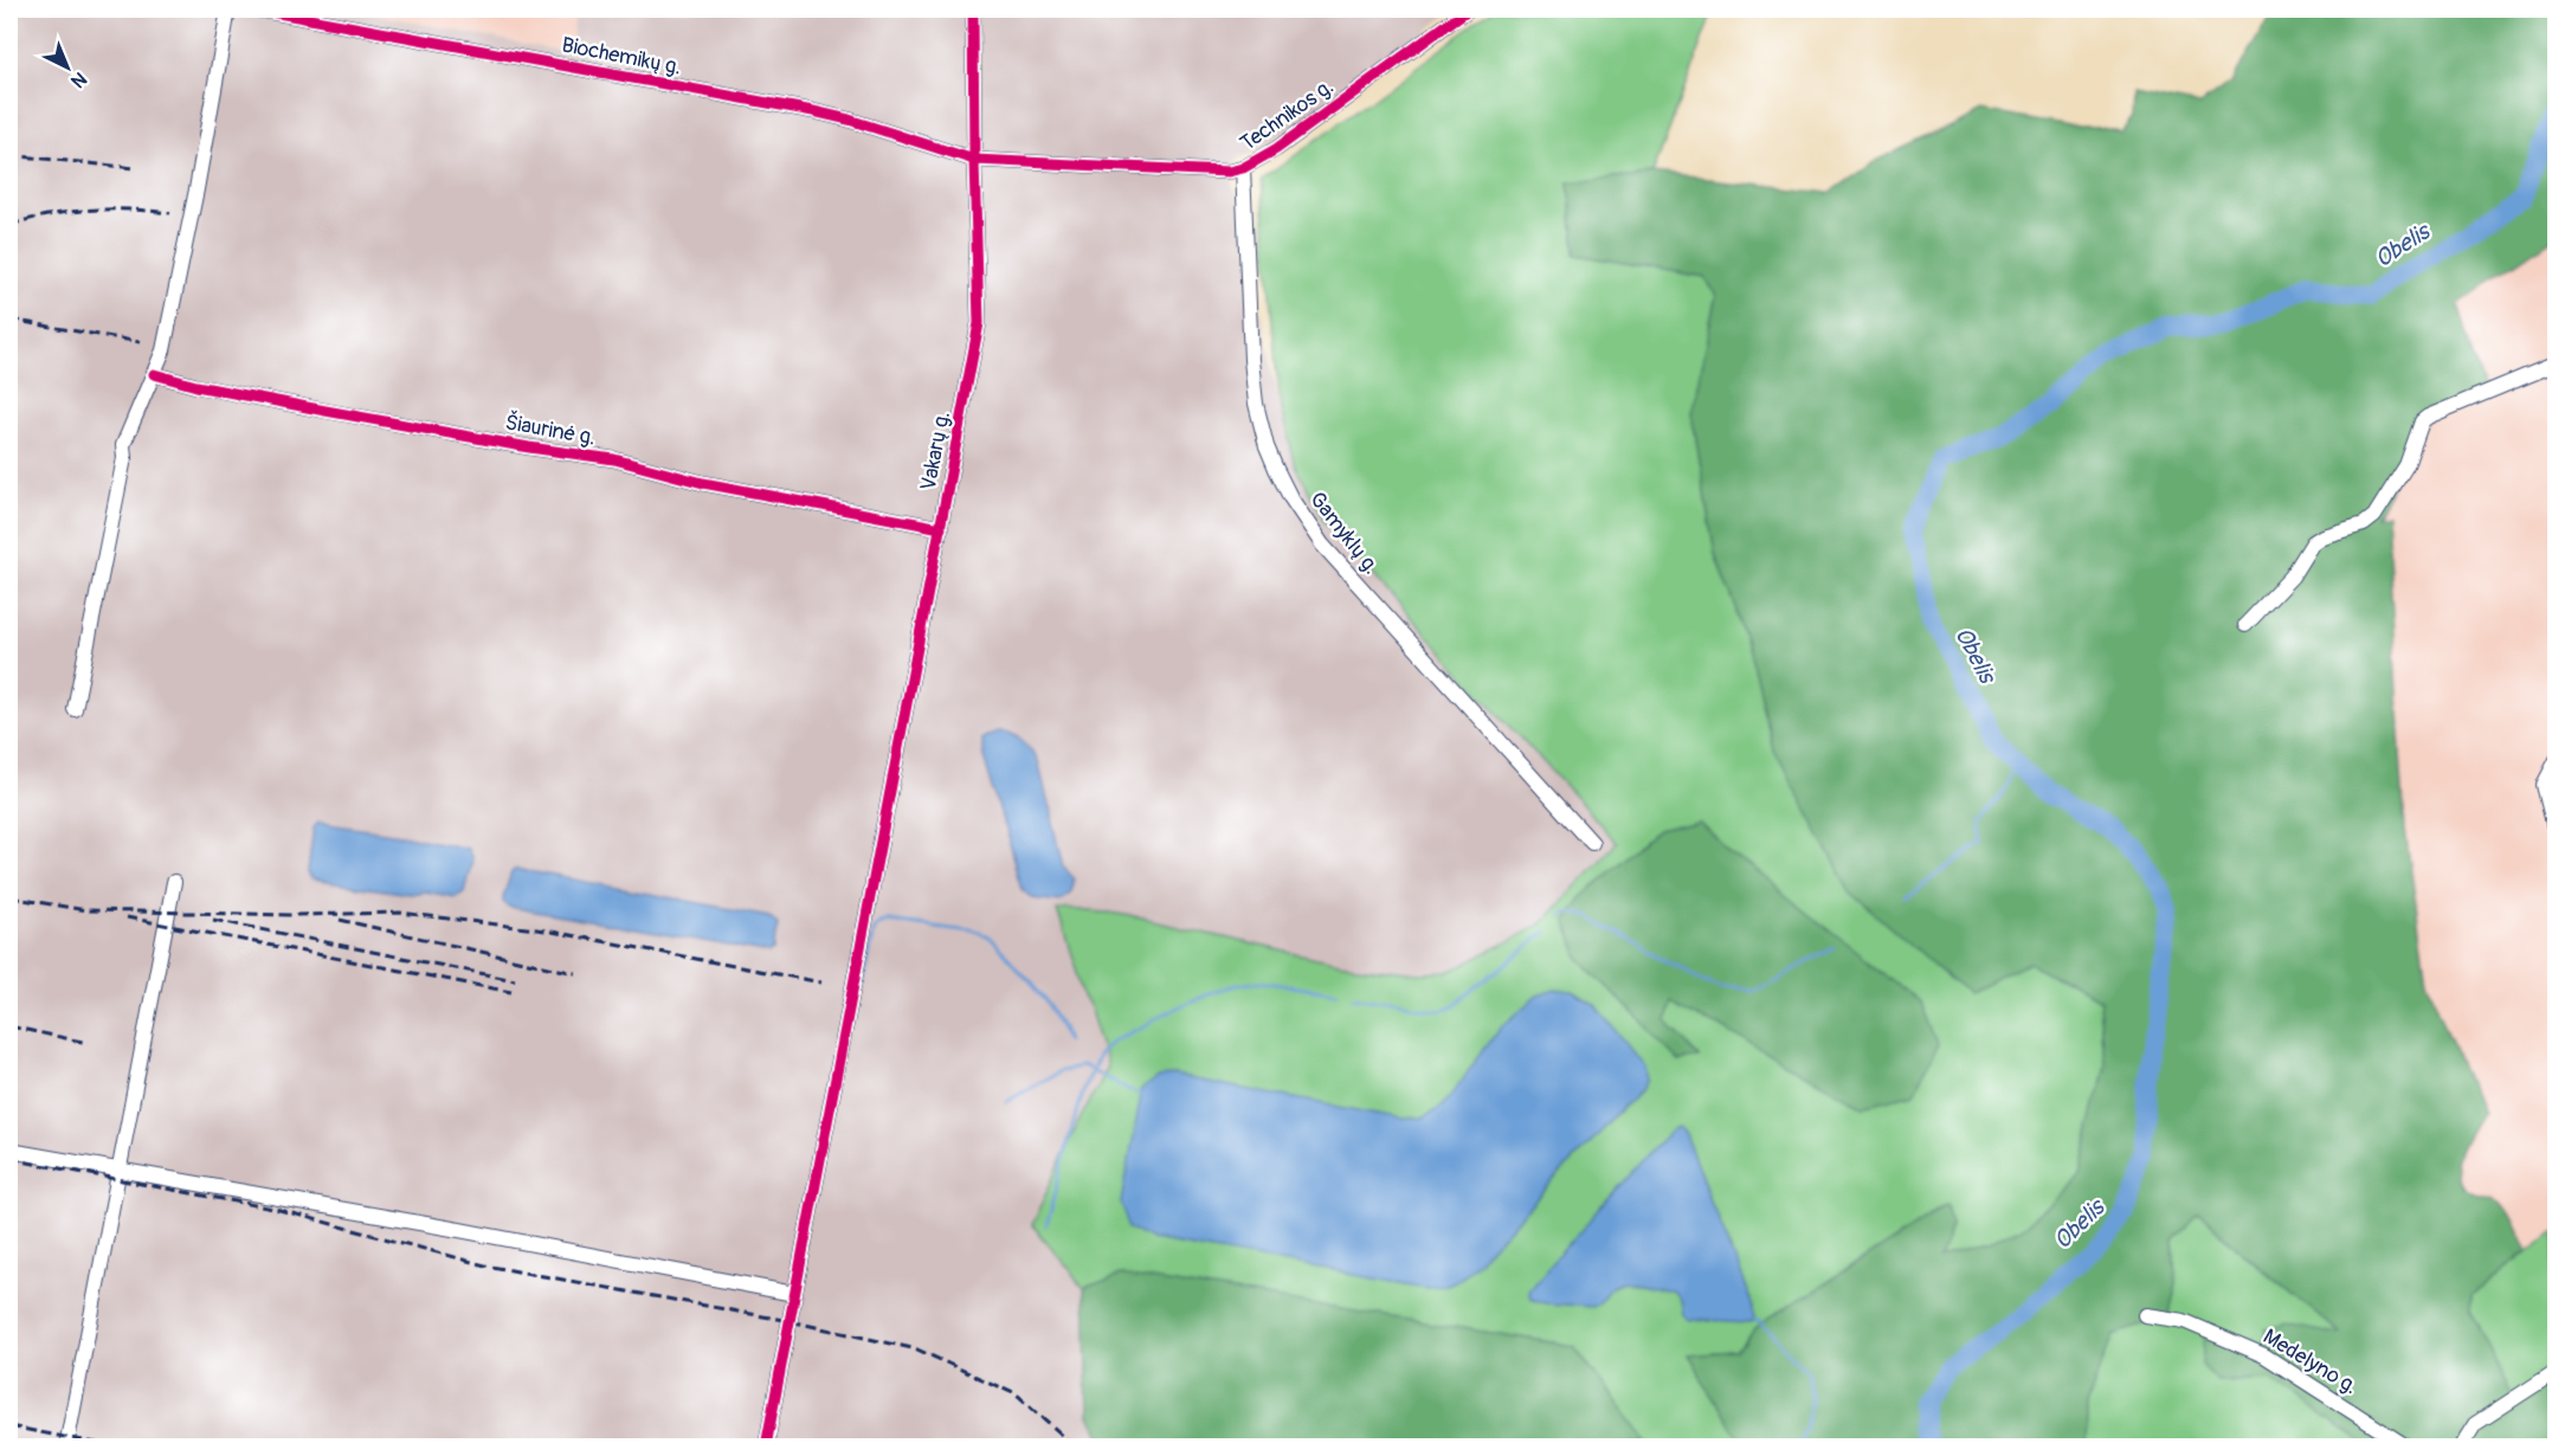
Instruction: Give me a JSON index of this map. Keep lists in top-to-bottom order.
{
  "streets": {
    "street": [
      "Biochemikų g.",
      "Technikos g.",
      "Šiaurinė g.",
      "Vakarų g.",
      "Gamyklų g.",
      "Medelyno g."
    ]
  },
  "crossings": [
    ["Biochemikų g.", "Technikos g."],
    ["Biochemikų g.", "Vakarų g."],
    ["Technikos g.", "Vakarų g."],
    ["Technikos g.", "Gamyklų g."],
    ["Šiaurinė g.", "Vakarų g."]
  ],
  "water": ["Obelis"],
  "north": "bottom right"
}
